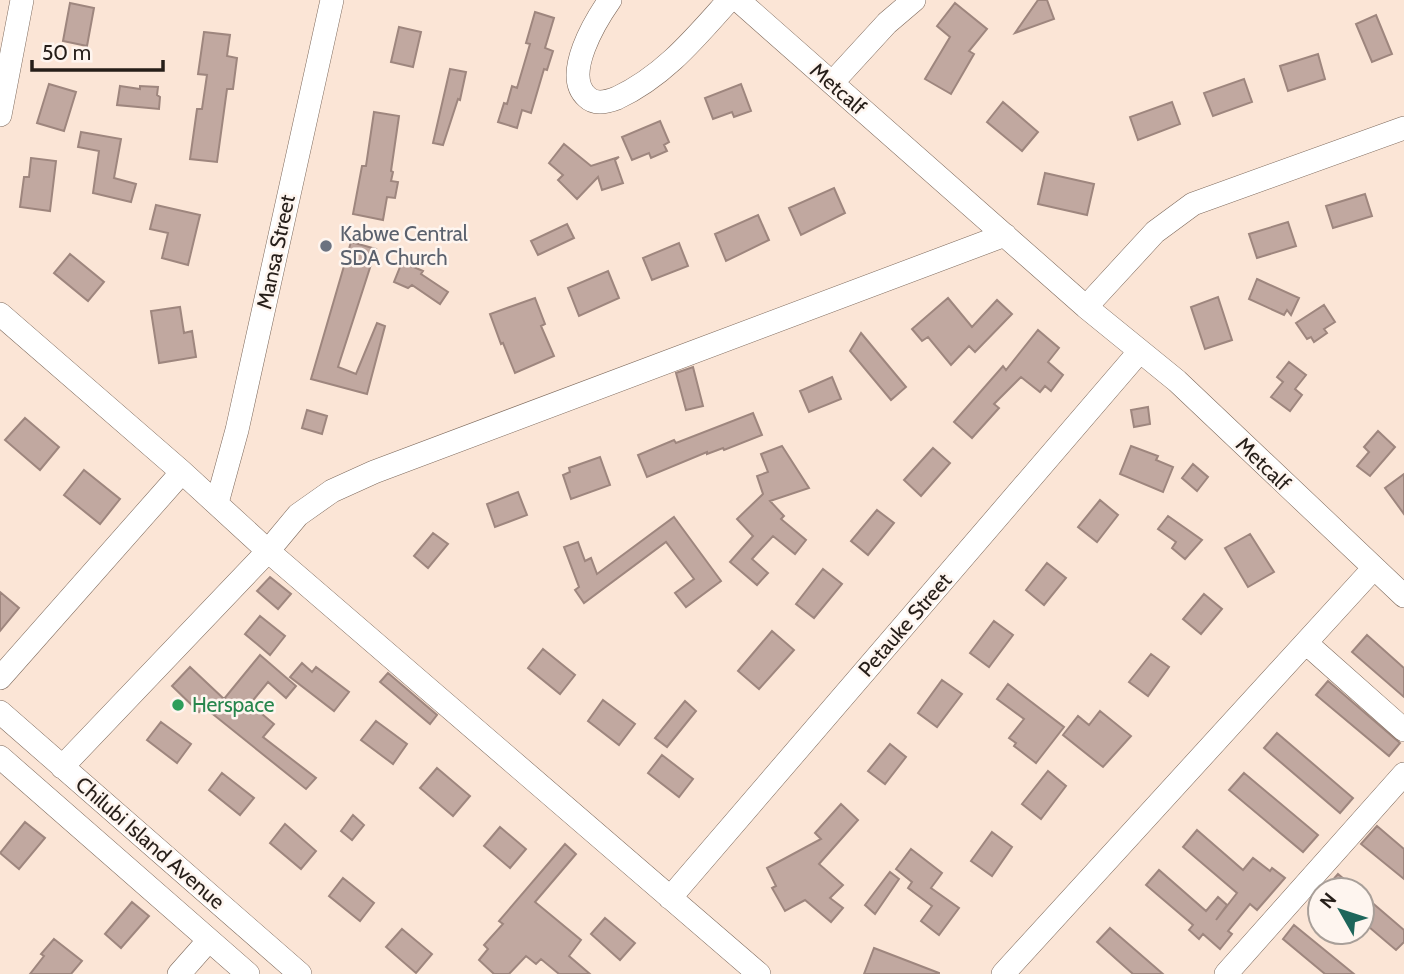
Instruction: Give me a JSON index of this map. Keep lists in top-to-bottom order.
{
  "streets": {
    "street": [
      "Metcalf",
      "Mansa Street",
      "Petauke Street",
      "Chilubi Island Avenue"
    ]
  },
  "crossings": [
    ["Metcalf", "Petauke Street"]
  ],
  "places": ["Kabwe Central SDA Church", "Herspace"],
  "scale_bar": "50 m",
  "north": "top left"
}
